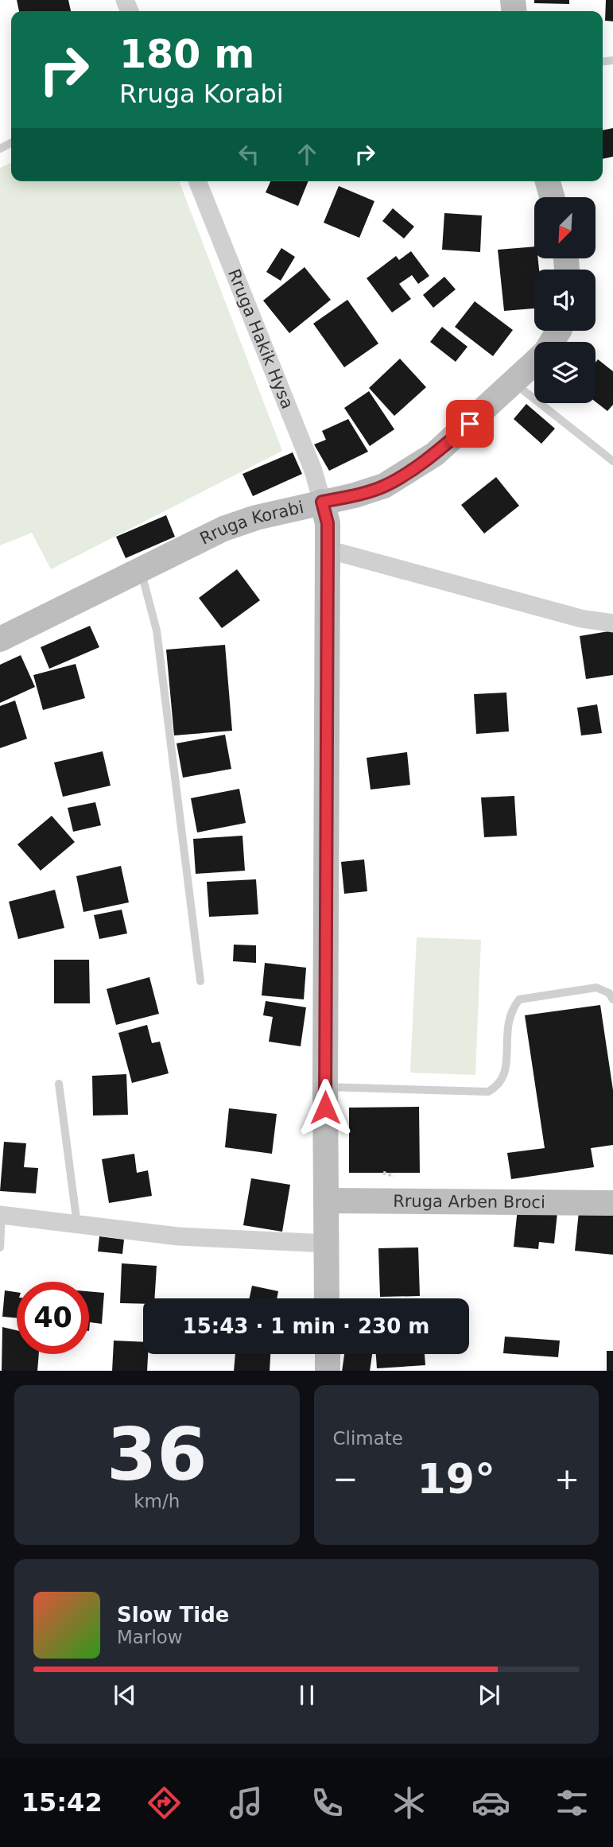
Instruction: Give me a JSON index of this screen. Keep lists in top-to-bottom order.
{
  "streets": {
    "street": ["Rruga Hakik Hysa", "Rruga Korabi", "Rruga Arben Broci"]
  },
  "crossings": [
    ["Rruga Hakik Hysa", "Rruga Korabi"]
  ],
  "north": "bottom left",
  "page": {
    "turn": ["180 m", "Rruga Korabi"],
    "limit": "40",
    "trip": "15:43 · 1 min · 230 m",
    "tile": [
      ["36", "km/h"],
      "Climate"
    ],
    "heat": ["−", "19°", "+"],
    "song": ["Slow Tide", "Marlow"],
    "tabs": "15:42"
  }
}
